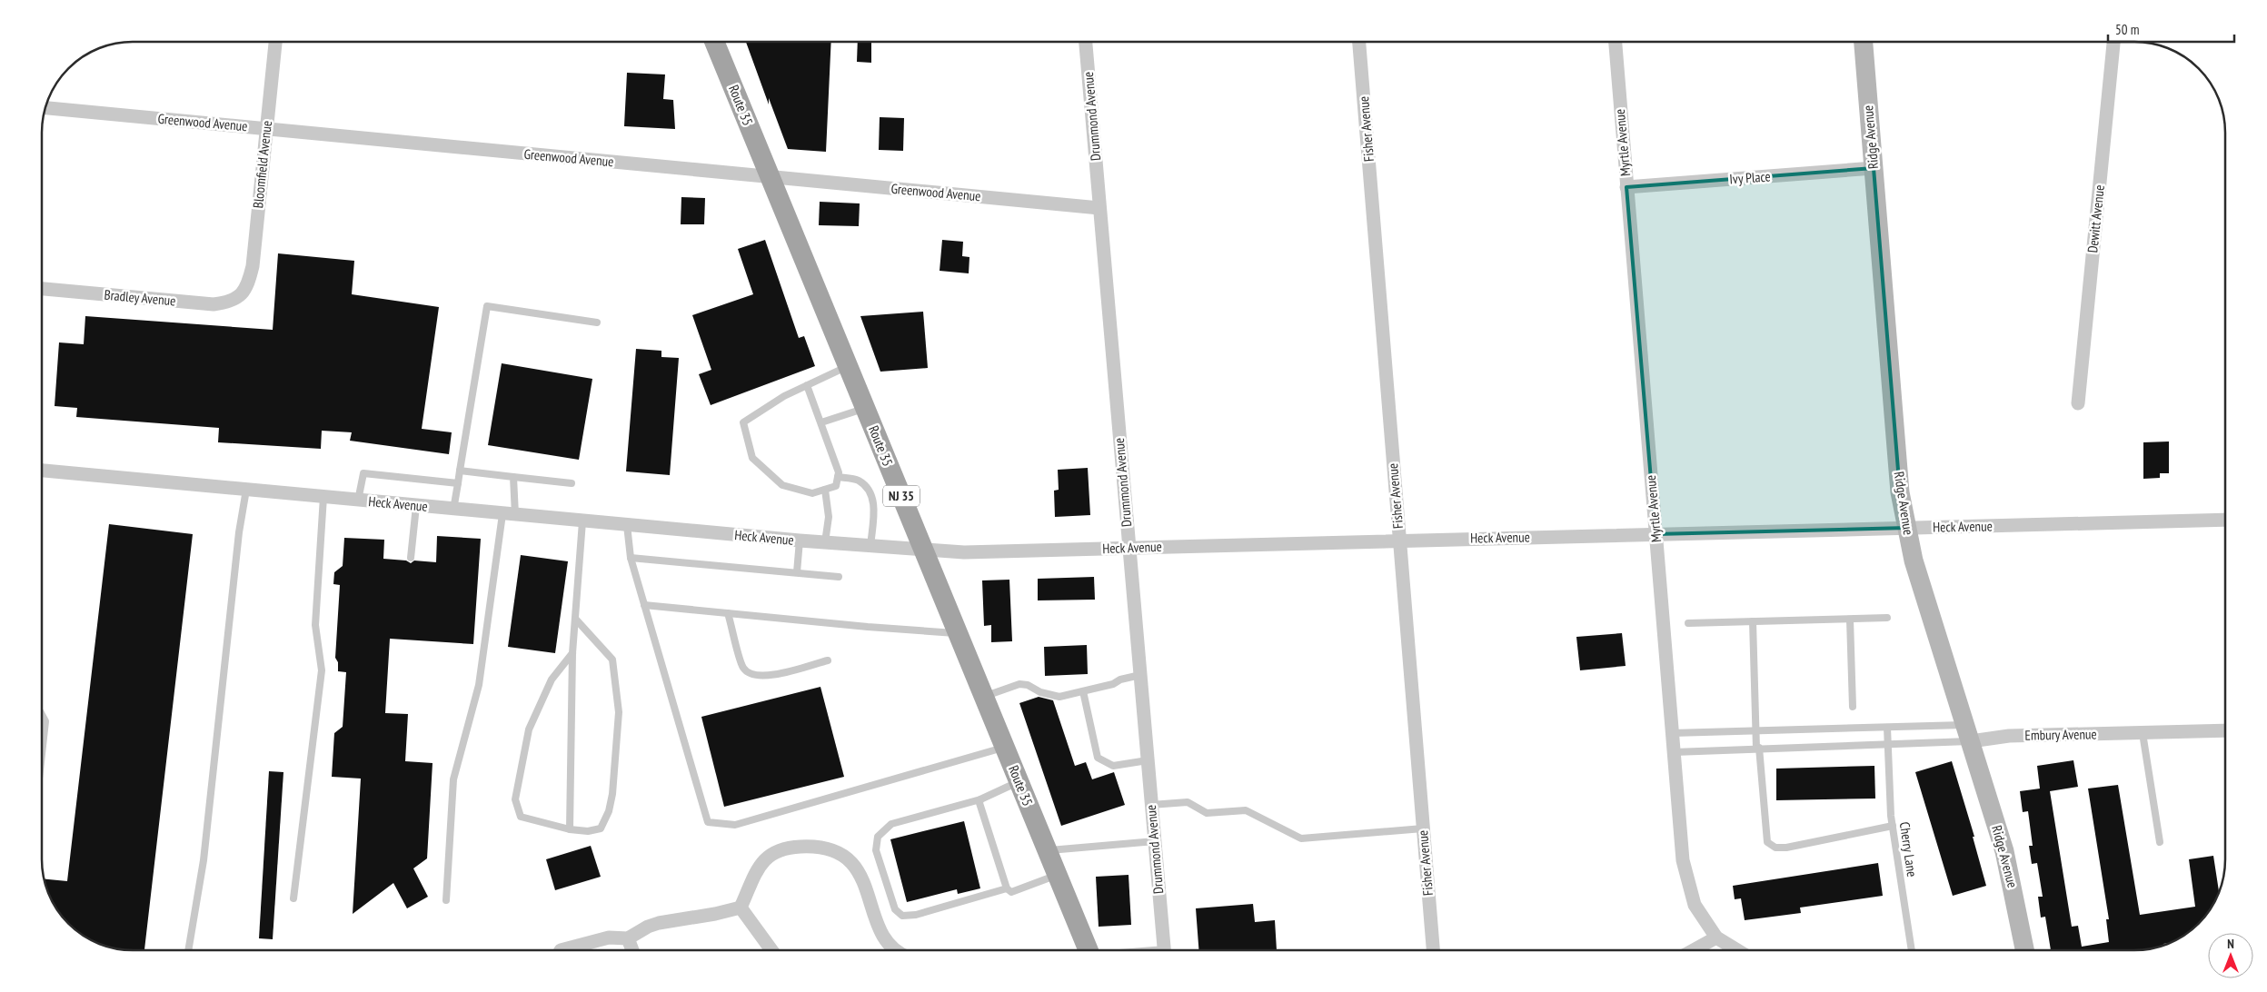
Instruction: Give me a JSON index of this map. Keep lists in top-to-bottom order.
{
  "streets": {
    "main road": ["Route 35", "NJ 35"],
    "street": [
      "Drummond Avenue",
      "Greenwood Avenue",
      "Fisher Avenue",
      "Ridge Avenue",
      "Myrtle Avenue",
      "Bloomfield Avenue",
      "Ivy Place",
      "Dewitt Avenue",
      "Bradley Avenue",
      "Heck Avenue",
      "Embury Avenue"
    ],
    "lane": ["Cherry Lane"]
  },
  "crossings": [
    ["Route 35", "Greenwood Avenue"],
    ["Route 35", "Heck Avenue"],
    ["Drummond Avenue", "Greenwood Avenue"],
    ["Drummond Avenue", "Heck Avenue"],
    ["Greenwood Avenue", "Bloomfield Avenue"],
    ["Fisher Avenue", "Heck Avenue"],
    ["Ridge Avenue", "Ivy Place"],
    ["Ridge Avenue", "Heck Avenue"],
    ["Ridge Avenue", "Embury Avenue"],
    ["Myrtle Avenue", "Ivy Place"],
    ["Myrtle Avenue", "Heck Avenue"],
    ["Myrtle Avenue", "Embury Avenue"],
    ["Bloomfield Avenue", "Bradley Avenue"],
    ["Embury Avenue", "Cherry Lane"]
  ],
  "scale_bar": "50 m",
  "north": "top"
}
